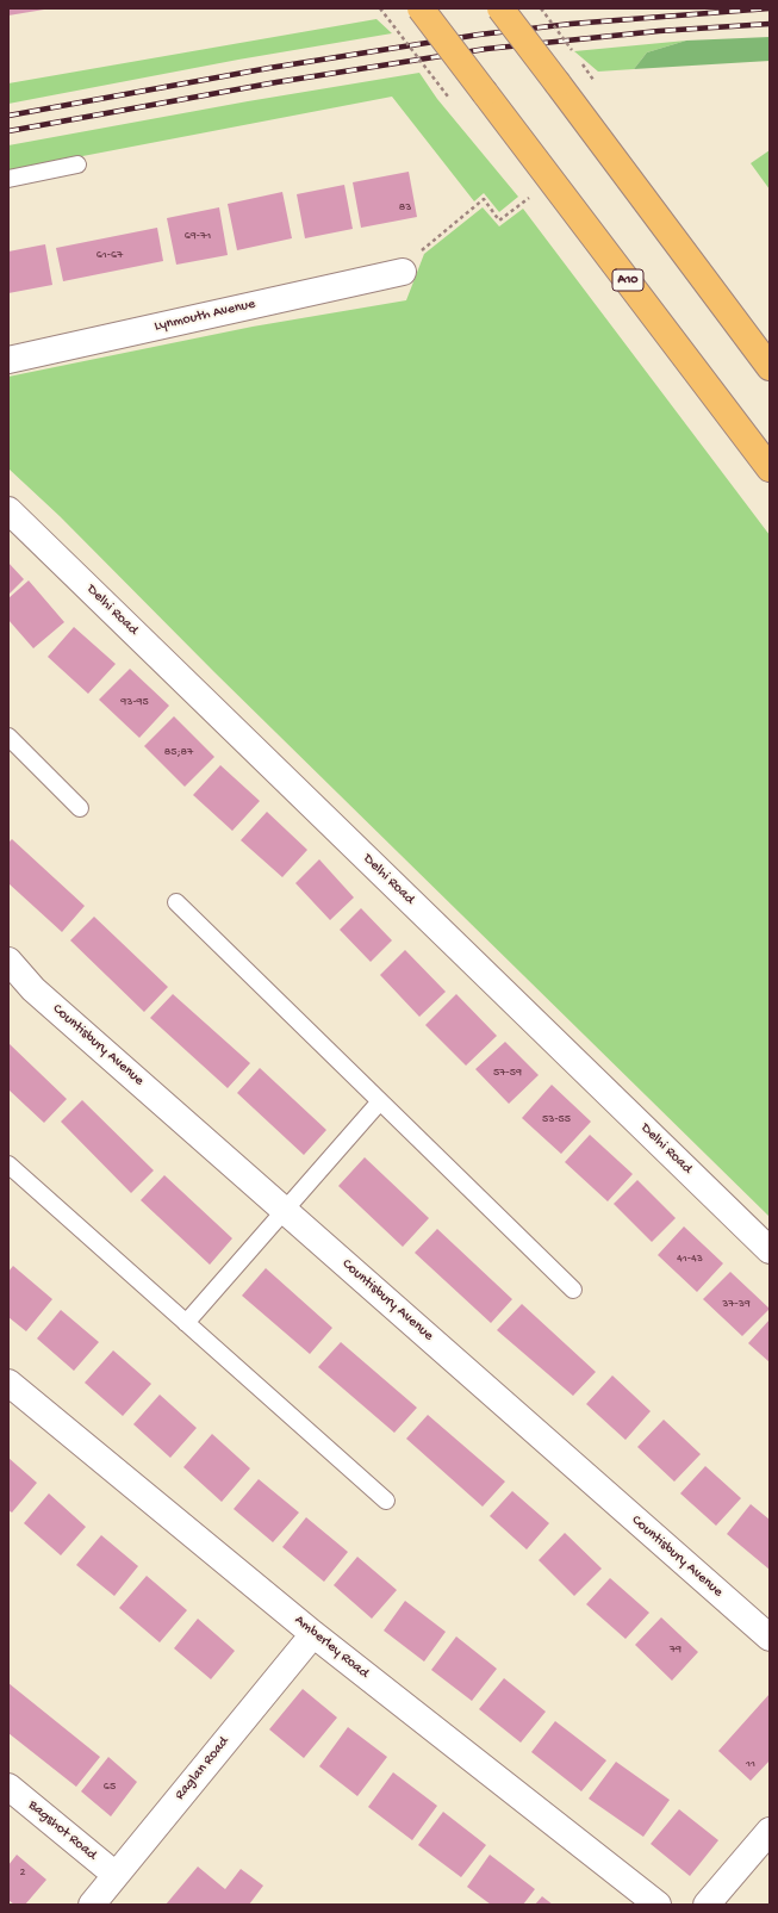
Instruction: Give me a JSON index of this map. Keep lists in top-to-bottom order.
{
  "streets": {
    "highway": ["A10"],
    "street": [
      "Lynmouth Avenue",
      "Delhi Road",
      "Countisbury Avenue",
      "Amberley Road",
      "Raglan Road",
      "Bagshot Road"
    ]
  },
  "crossings": [
    ["Amberley Road", "Raglan Road"],
    ["Raglan Road", "Bagshot Road"]
  ],
  "house_numbers": [
    "83",
    "69-71",
    "61-67",
    "93-95",
    "85;87",
    "57-59",
    "53-55",
    "41-43",
    "37-39",
    "79",
    "11",
    "65",
    "2"
  ]
}
